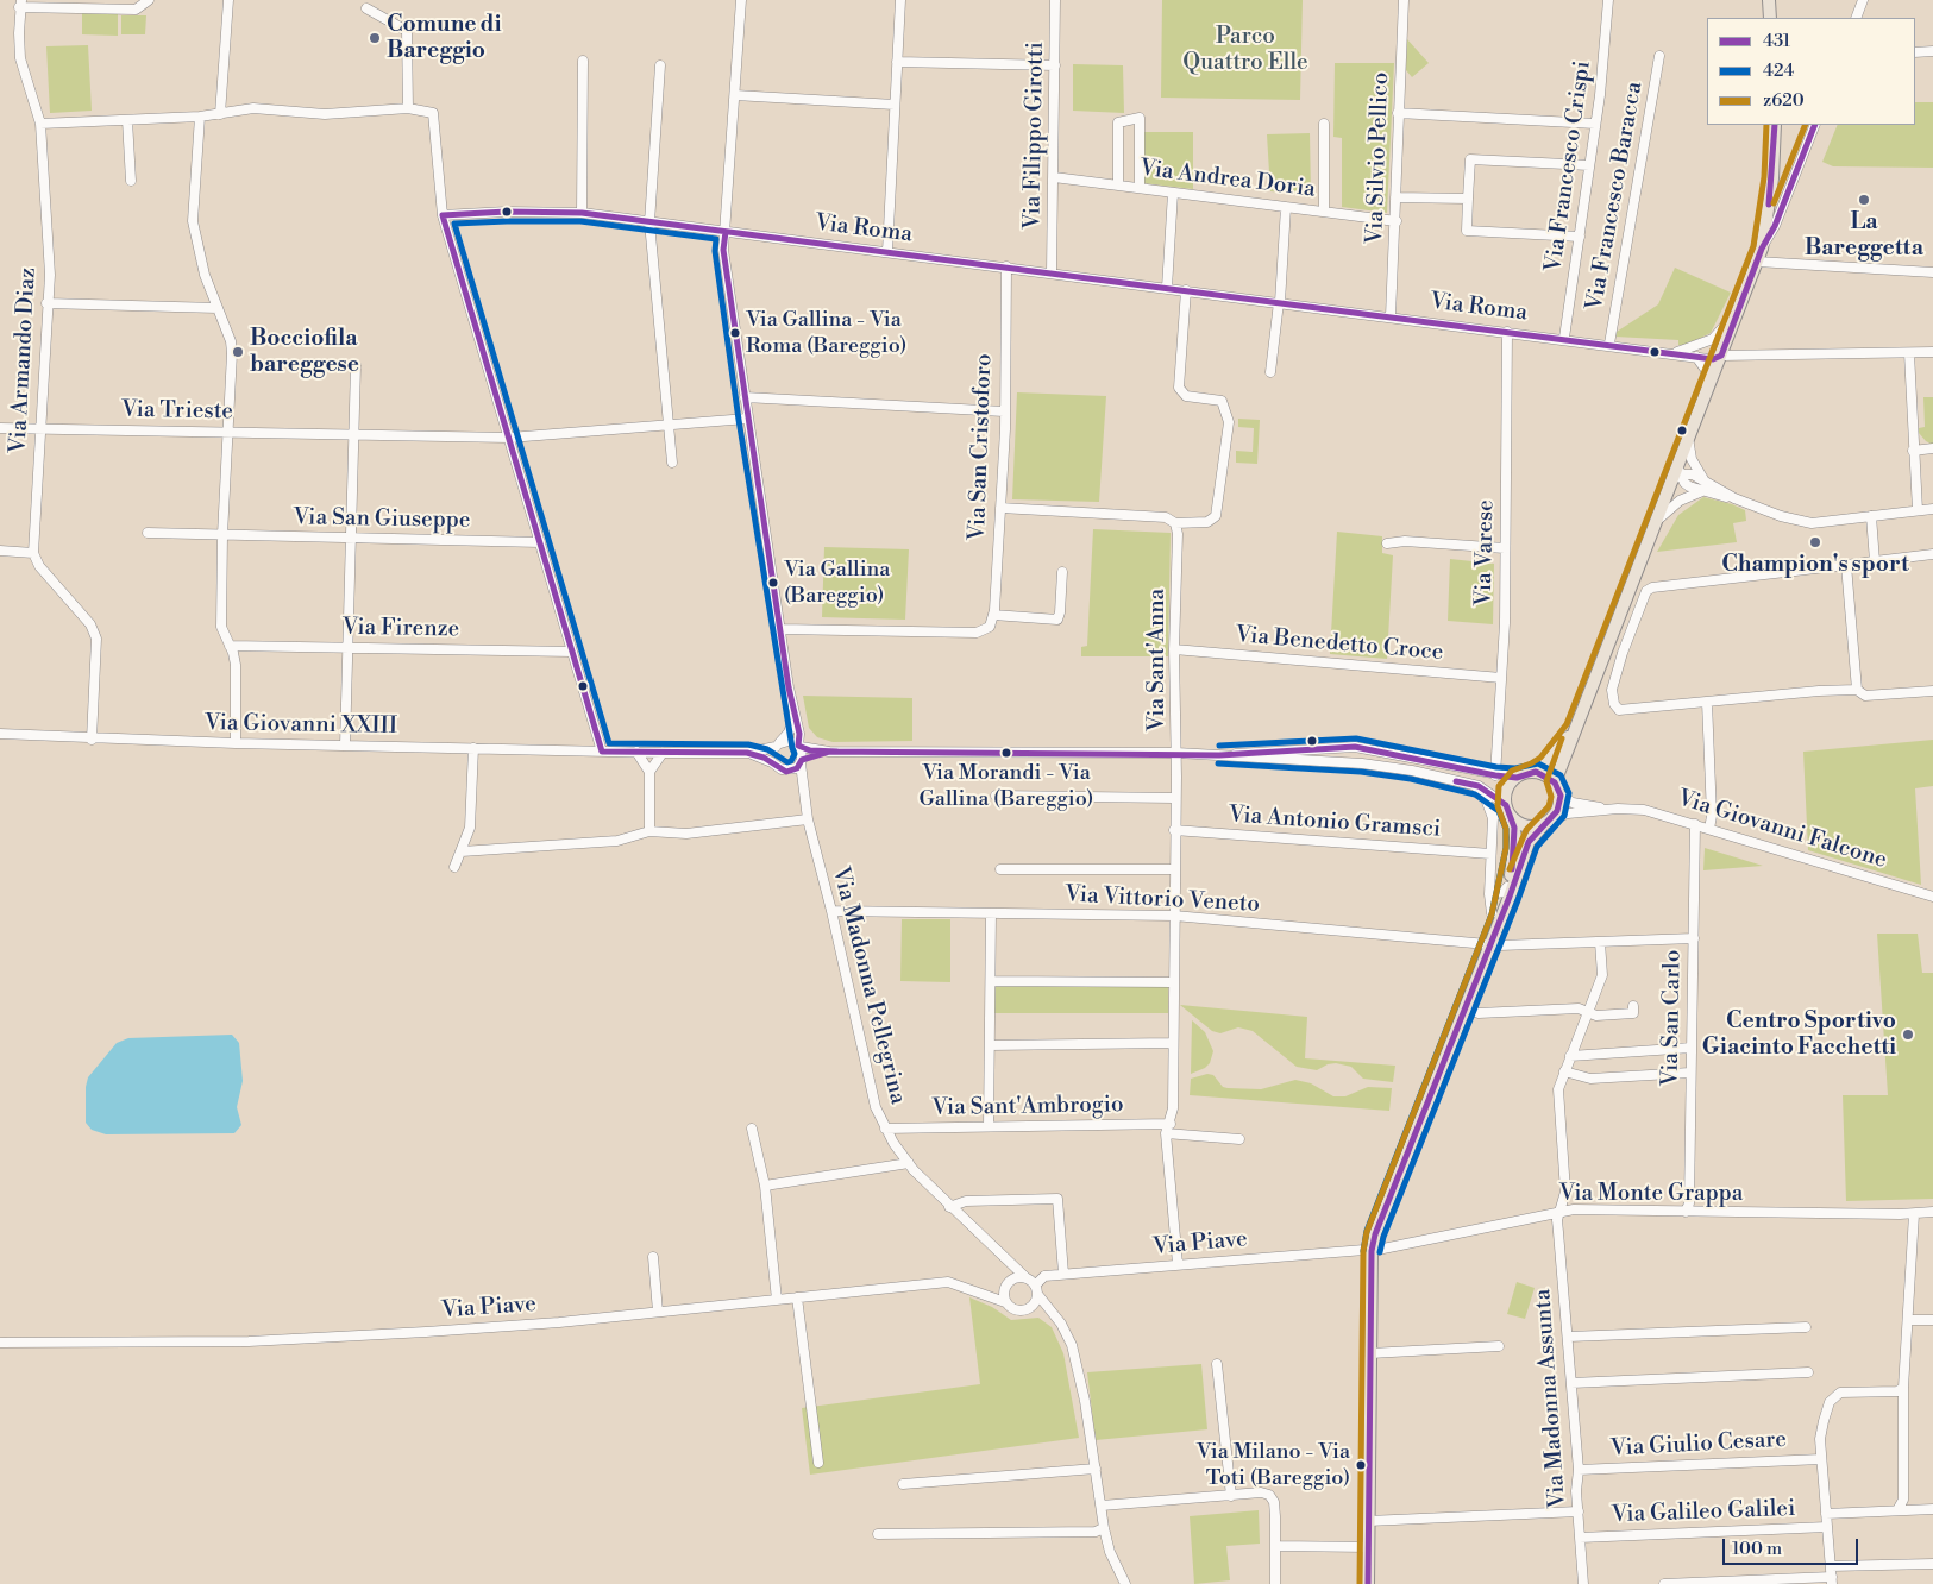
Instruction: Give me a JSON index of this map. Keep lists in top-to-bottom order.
{
  "streets": {
    "street": [
      "Via Filippo Girotti",
      "Via Silvio Pellico",
      "Via Francesco Crispi",
      "Via Andrea Doria",
      "Via Francesco Baracca",
      "Via Roma",
      "Via Armando Diaz",
      "Via Trieste",
      "Via San Cristoforo",
      "Via San Giuseppe",
      "Via Varese",
      "Via Firenze",
      "Via Benedetto Croce",
      "Via Sant'Anna",
      "Via Giovanni XXIII",
      "Via Antonio Gramsci",
      "Via Giovanni Falcone",
      "Via Vittorio Veneto",
      "Via Madonna Pellegrina",
      "Via San Carlo",
      "Via Sant'Ambrogio",
      "Via Monte Grappa",
      "Via Piave",
      "Via Madonna Assunta",
      "Via Giulio Cesare",
      "Via Galileo Galilei"
    ]
  },
  "crossings": [
    ["Via Filippo Girotti", "Via Andrea Doria"],
    ["Via Filippo Girotti", "Via Roma"],
    ["Via Silvio Pellico", "Via Andrea Doria"],
    ["Via Silvio Pellico", "Via Roma"],
    ["Via Francesco Crispi", "Via Roma"],
    ["Via Francesco Baracca", "Via Roma"],
    ["Via Roma", "Via San Cristoforo"],
    ["Via Roma", "Via Varese"],
    ["Via Armando Diaz", "Via Trieste"],
    ["Via Varese", "Via Benedetto Croce"],
    ["Via Benedetto Croce", "Via Sant'Anna"],
    ["Via Sant'Anna", "Via Antonio Gramsci"],
    ["Via Sant'Anna", "Via Vittorio Veneto"],
    ["Via Sant'Anna", "Via Sant'Ambrogio"],
    ["Via Sant'Anna", "Via Piave"],
    ["Via Giovanni Falcone", "Via San Carlo"],
    ["Via Vittorio Veneto", "Via Madonna Pellegrina"],
    ["Via Vittorio Veneto", "Via San Carlo"],
    ["Via Vittorio Veneto", "Via Madonna Assunta"],
    ["Via Madonna Pellegrina", "Via Sant'Ambrogio"],
    ["Via Madonna Pellegrina", "Via Piave"],
    ["Via San Carlo", "Via Monte Grappa"],
    ["Via Monte Grappa", "Via Piave"],
    ["Via Monte Grappa", "Via Madonna Assunta"],
    ["Via Madonna Assunta", "Via Giulio Cesare"],
    ["Via Madonna Assunta", "Via Galileo Galilei"]
  ],
  "parks": ["Parco Quattro Elle"],
  "places": [
    "Comune di Bareggio",
    "La Bareggetta",
    "Via Gallina - Via Roma (Bareggio)",
    "Bocciofila bareggese",
    "Champion's sport",
    "Via Gallina (Bareggio)",
    "Via Morandi - Via Gallina (Bareggio)",
    "Centro Sportivo Giacinto Facchetti",
    "Via Milano - Via Toti (Bareggio)"
  ],
  "lines": ["transit line 431", "transit line z620", "transit line 424"],
  "legend": ["431", "424", "z620"],
  "scale_bar": "100 m"
}
